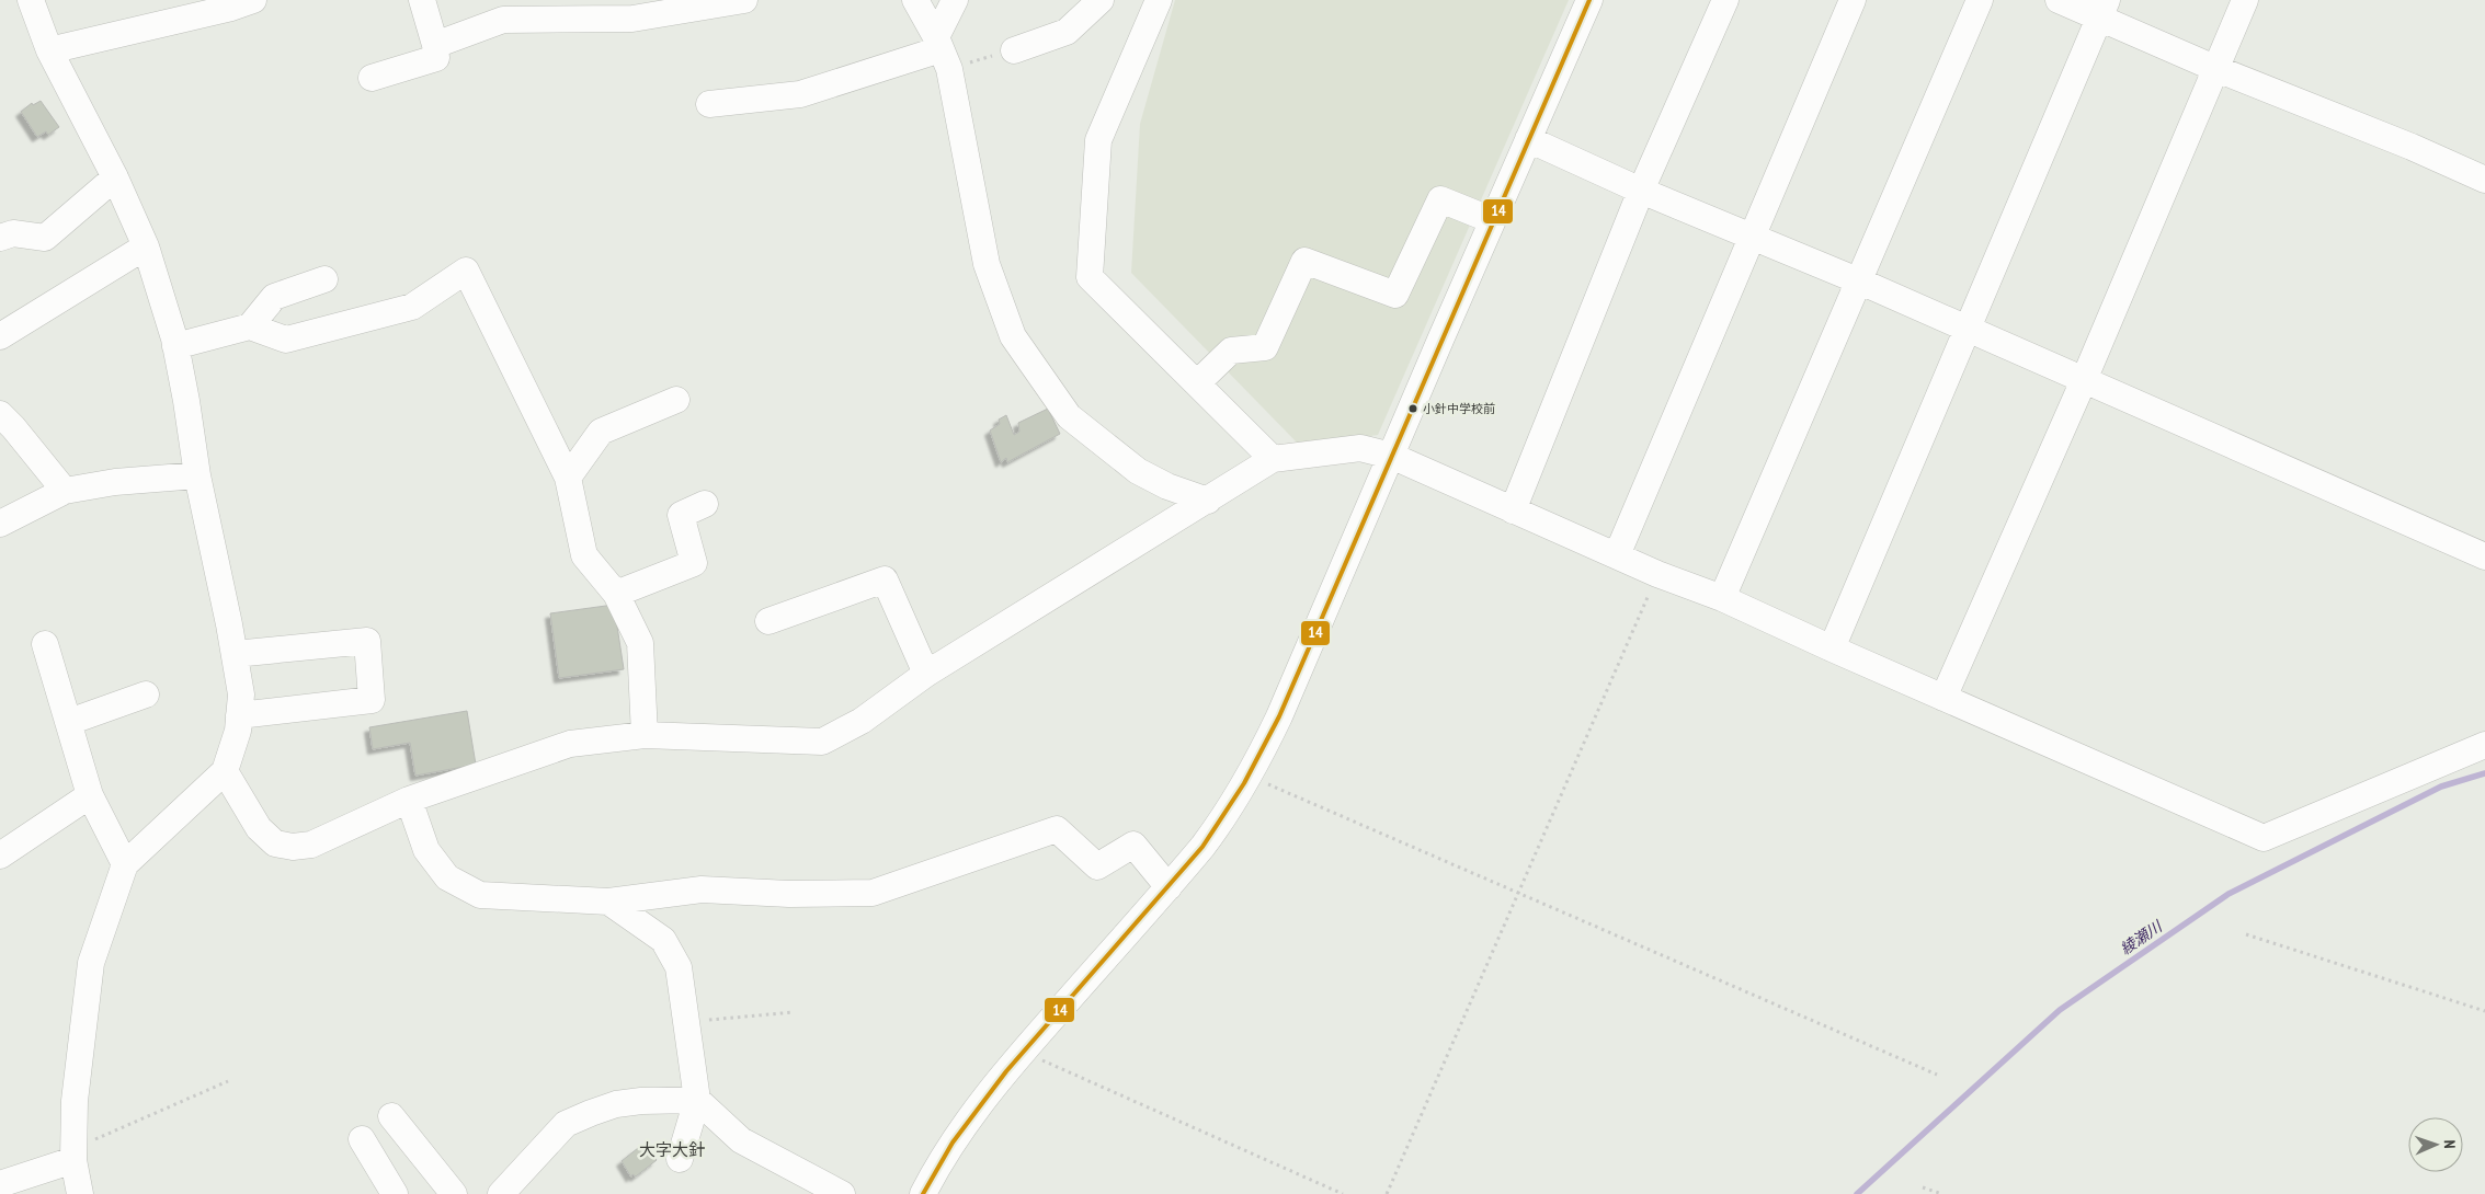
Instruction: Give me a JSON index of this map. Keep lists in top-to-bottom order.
{
  "districts": ["大字大針"],
  "water": ["綾瀬川"],
  "places": ["小針中学校前"],
  "lines": ["transit line 14"],
  "north": "right"
}
